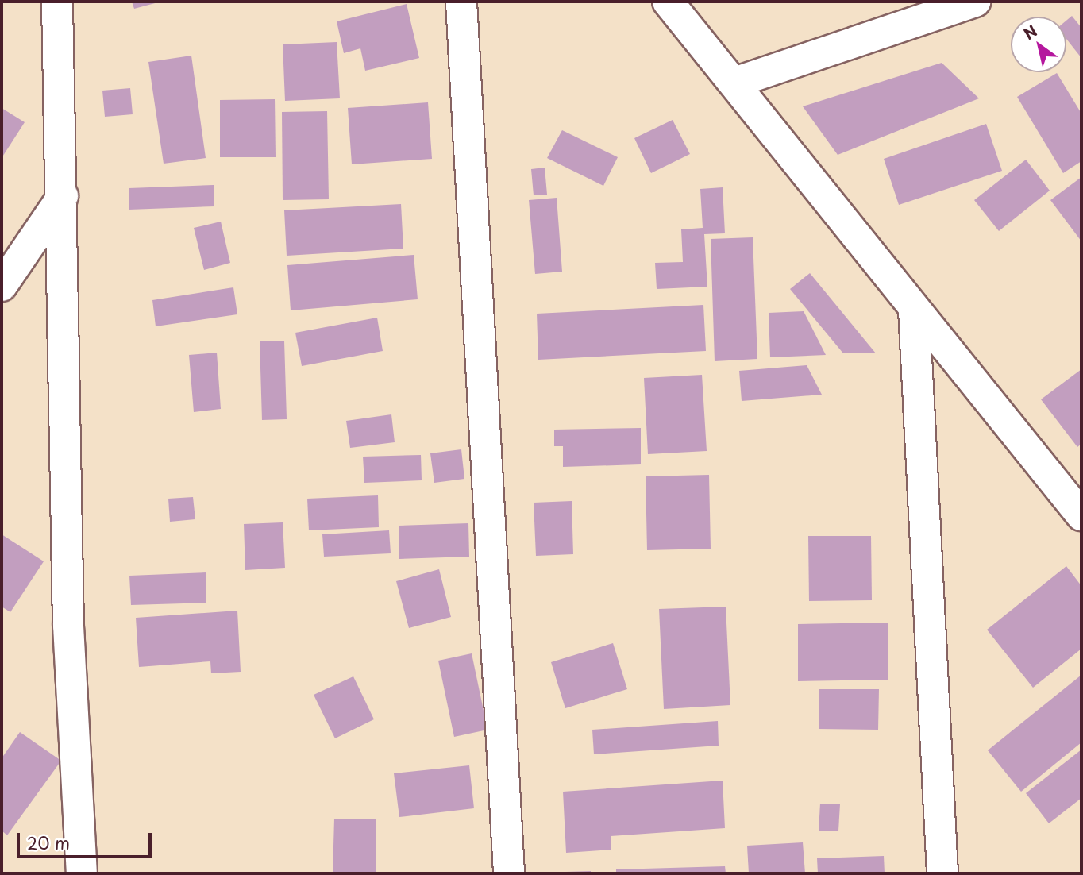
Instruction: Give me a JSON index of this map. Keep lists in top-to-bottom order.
{
  "scale_bar": "20 m",
  "north": "top left"
}
